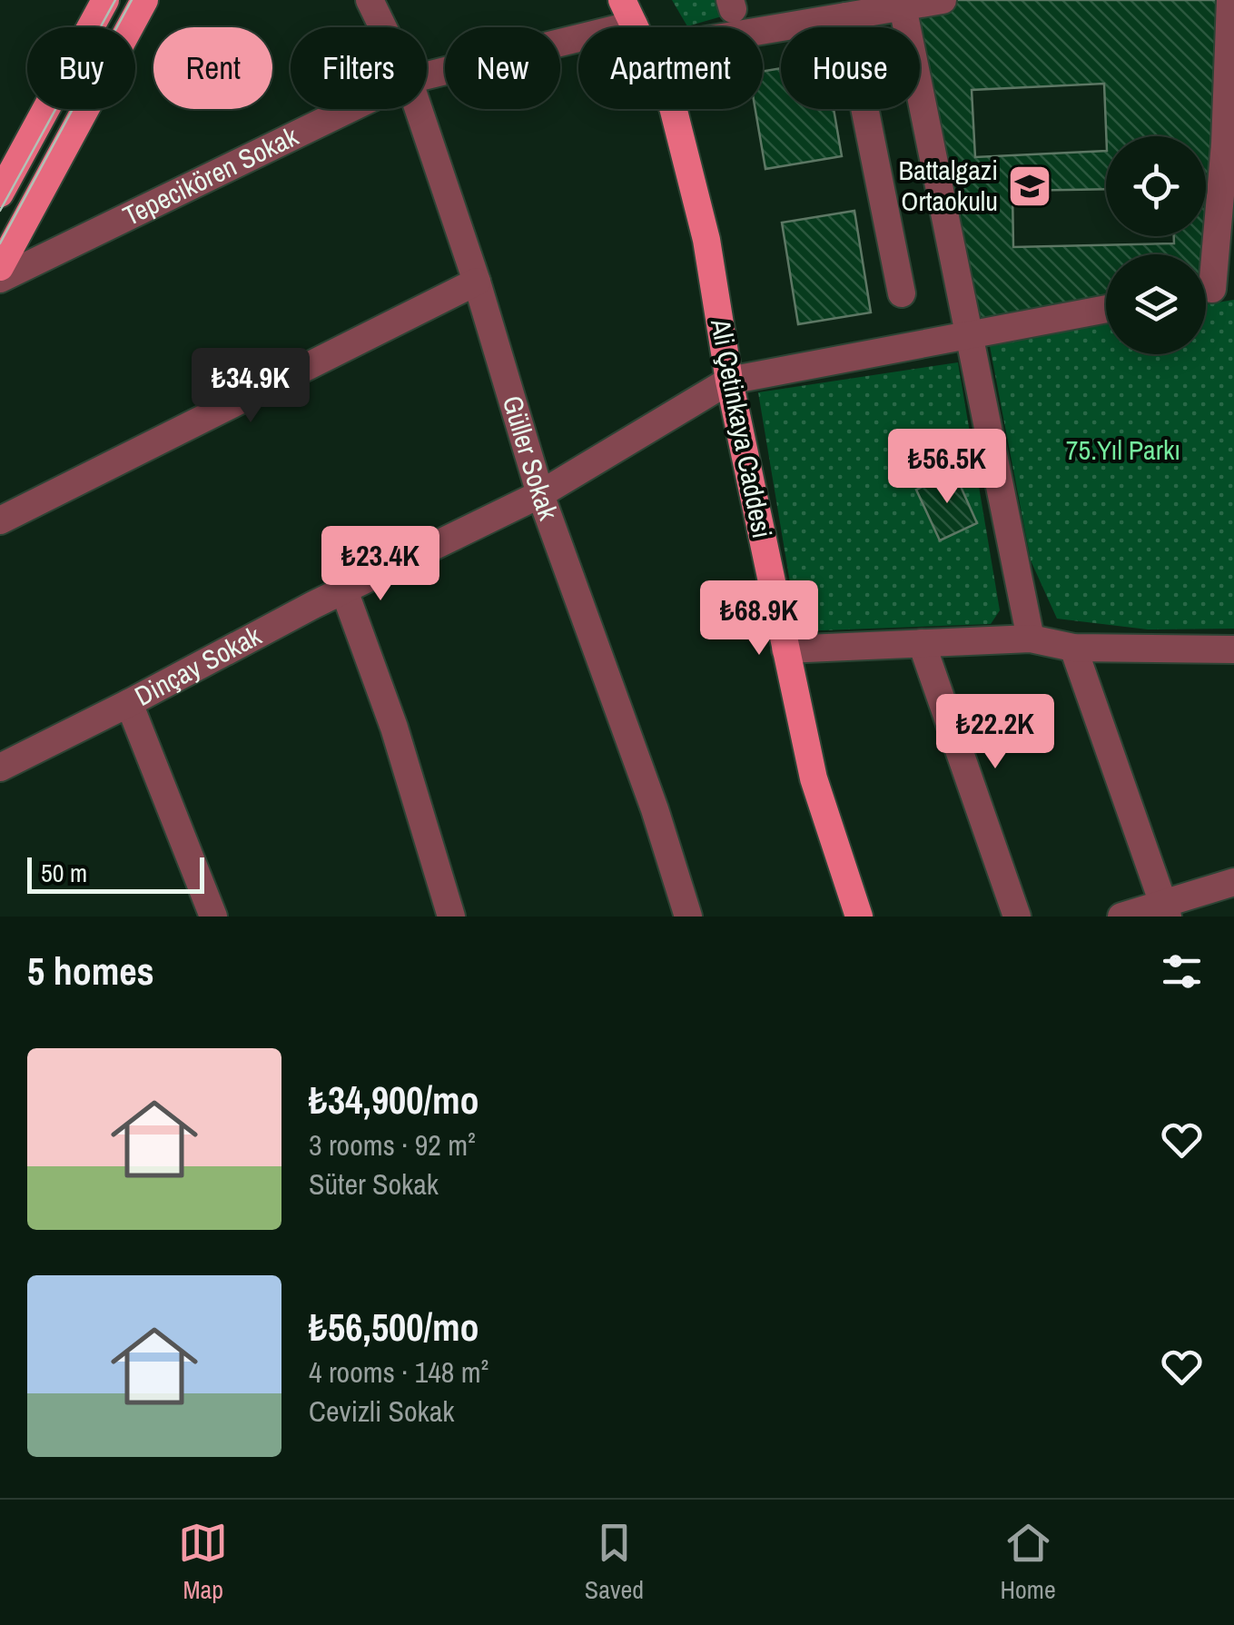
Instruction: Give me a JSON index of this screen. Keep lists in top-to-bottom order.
{
  "streets": {
    "main road": ["Ali Çetinkaya Caddesi"],
    "street": ["Tepecikören Sokak", "Güller Sokak", "Dinçay Sokak"]
  },
  "crossings": [
    ["Ali Çetinkaya Caddesi", "Dinçay Sokak"],
    ["Güller Sokak", "Dinçay Sokak"]
  ],
  "parks": ["75.Yıl Parkı"],
  "places": {
    "school or university": ["Battalgazi Ortaokulu"]
  },
  "scale_bar": "50 m",
  "page": {
    "chip": [
      "Buy",
      "Rent",
      "Filters",
      "New",
      "Apartment",
      "House"
    ],
    "price": [
      "₺34.9K",
      "₺56.5K",
      "₺23.4K",
      "₺68.9K",
      "₺22.2K"
    ],
    "scale": "50 m",
    "heading": "5 homes",
    "list": [
      {
        "name": "₺34,900/mo",
        "note": "3 rooms · 92 m² · Süter Sokak"
      },
      {
        "name": "₺56,500/mo",
        "note": "4 rooms · 148 m² · Cevizli Sokak"
      }
    ],
    "tabs": ["Map", "Saved", "Home"]
  }
}
